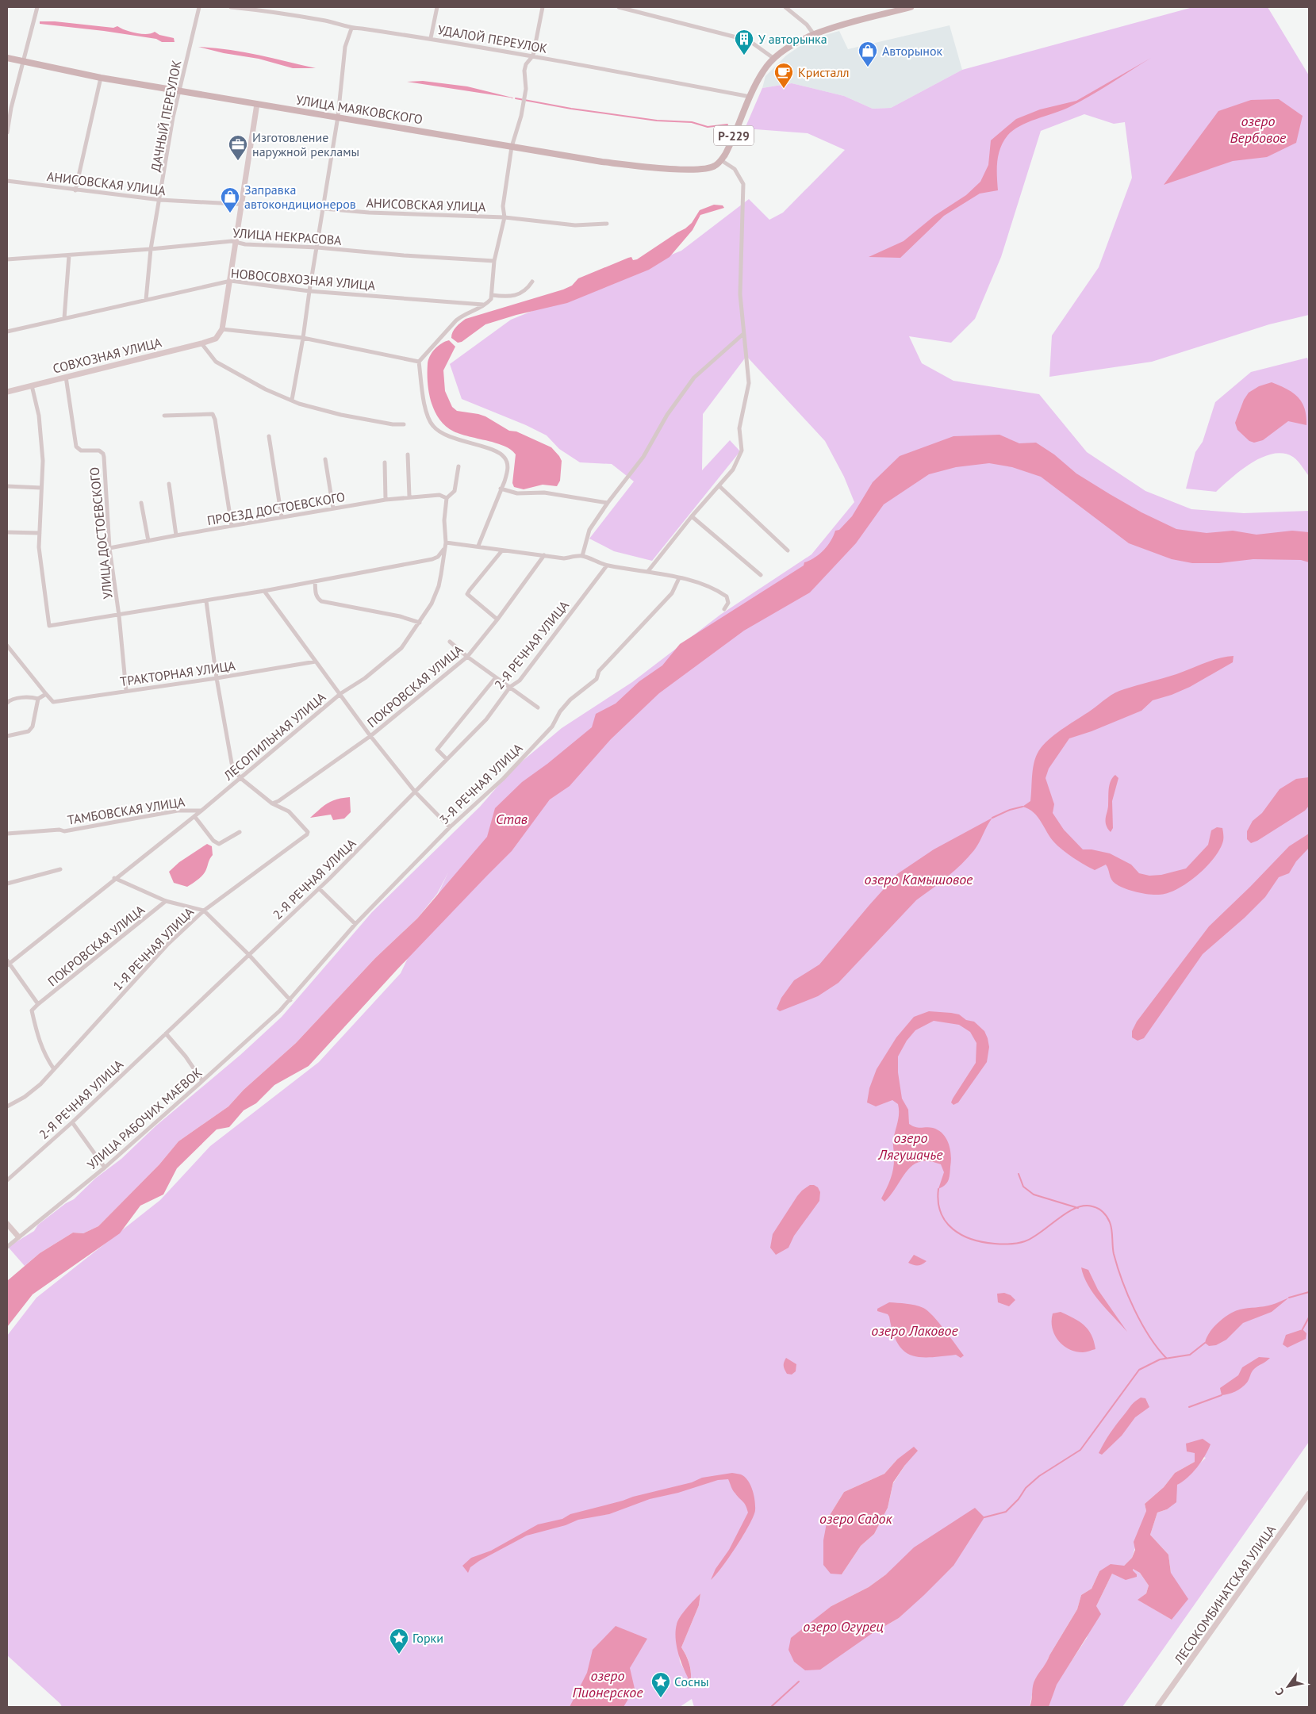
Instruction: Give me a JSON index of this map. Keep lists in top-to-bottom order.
{
  "streets": {
    "main road": ["УЛИЦА МАЯКОВСКОГО", "Р-229"],
    "street": [
      "УДАЛОЙ ПЕРЕУЛОК",
      "ДАЧНЫЙ ПЕРЕУЛОК",
      "АНИСОВСКАЯ УЛИЦА",
      "УЛИЦА НЕКРАСОВА",
      "НОВОСОВХОЗНАЯ УЛИЦА",
      "СОВХОЗНАЯ УЛИЦА",
      "ПРОЕЗД ДОСТОЕВСКОГО",
      "УЛИЦА ДОСТОЕВСКОГО",
      "2-Я РЕЧНАЯ УЛИЦА",
      "ТРАКТОРНАЯ УЛИЦА",
      "ПОКРОВСКАЯ УЛИЦА",
      "ЛЕСОПИЛЬНАЯ УЛИЦА",
      "3-Я РЕЧНАЯ УЛИЦА",
      "ТАМБОВСКАЯ УЛИЦА",
      "1-Я РЕЧНАЯ УЛИЦА",
      "УЛИЦА РАБОЧИХ МАЕВОК",
      "ЛЕСОКОМБИНАТСКАЯ УЛИЦА"
    ]
  },
  "crossings": [
    ["УДАЛОЙ ПЕРЕУЛОК", "Р-229"],
    ["УЛИЦА МАЯКОВСКОГО", "ДАЧНЫЙ ПЕРЕУЛОК"],
    ["УЛИЦА МАЯКОВСКОГО", "Р-229"],
    ["ДАЧНЫЙ ПЕРЕУЛОК", "АНИСОВСКАЯ УЛИЦА"],
    ["ДАЧНЫЙ ПЕРЕУЛОК", "УЛИЦА НЕКРАСОВА"],
    ["ДАЧНЫЙ ПЕРЕУЛОК", "НОВОСОВХОЗНАЯ УЛИЦА"],
    ["СОВХОЗНАЯ УЛИЦА", "УЛИЦА ДОСТОЕВСКОГО"],
    ["ПРОЕЗД ДОСТОЕВСКОГО", "УЛИЦА ДОСТОЕВСКОГО"],
    ["ПРОЕЗД ДОСТОЕВСКОГО", "ЛЕСОПИЛЬНАЯ УЛИЦА"],
    ["УЛИЦА ДОСТОЕВСКОГО", "ТРАКТОРНАЯ УЛИЦА"],
    ["УЛИЦА ДОСТОЕВСКОГО", "ЛЕСОПИЛЬНАЯ УЛИЦА"],
    ["ПОКРОВСКАЯ УЛИЦА", "1-Я РЕЧНАЯ УЛИЦА"],
    ["ЛЕСОПИЛЬНАЯ УЛИЦА", "ТАМБОВСКАЯ УЛИЦА"],
    ["3-Я РЕЧНАЯ УЛИЦА", "УЛИЦА РАБОЧИХ МАЕВОК"]
  ],
  "water": [
    "озеро Вербовое",
    "Став",
    "озеро Камышовое",
    "озеро Лягушачье",
    "озеро Лаковое",
    "озеро Садок",
    "озеро Огурец",
    "озеро Пионерское"
  ],
  "places": {
    "building": ["У авторынка"],
    "shop": ["Авторынок", "Заправка автокондиционеров"],
    "cafe": ["Кристалл"],
    "office": ["Изготовление наружной рекламы"],
    "place": ["Горки", "Сосны"]
  },
  "north": "bottom left"
}
